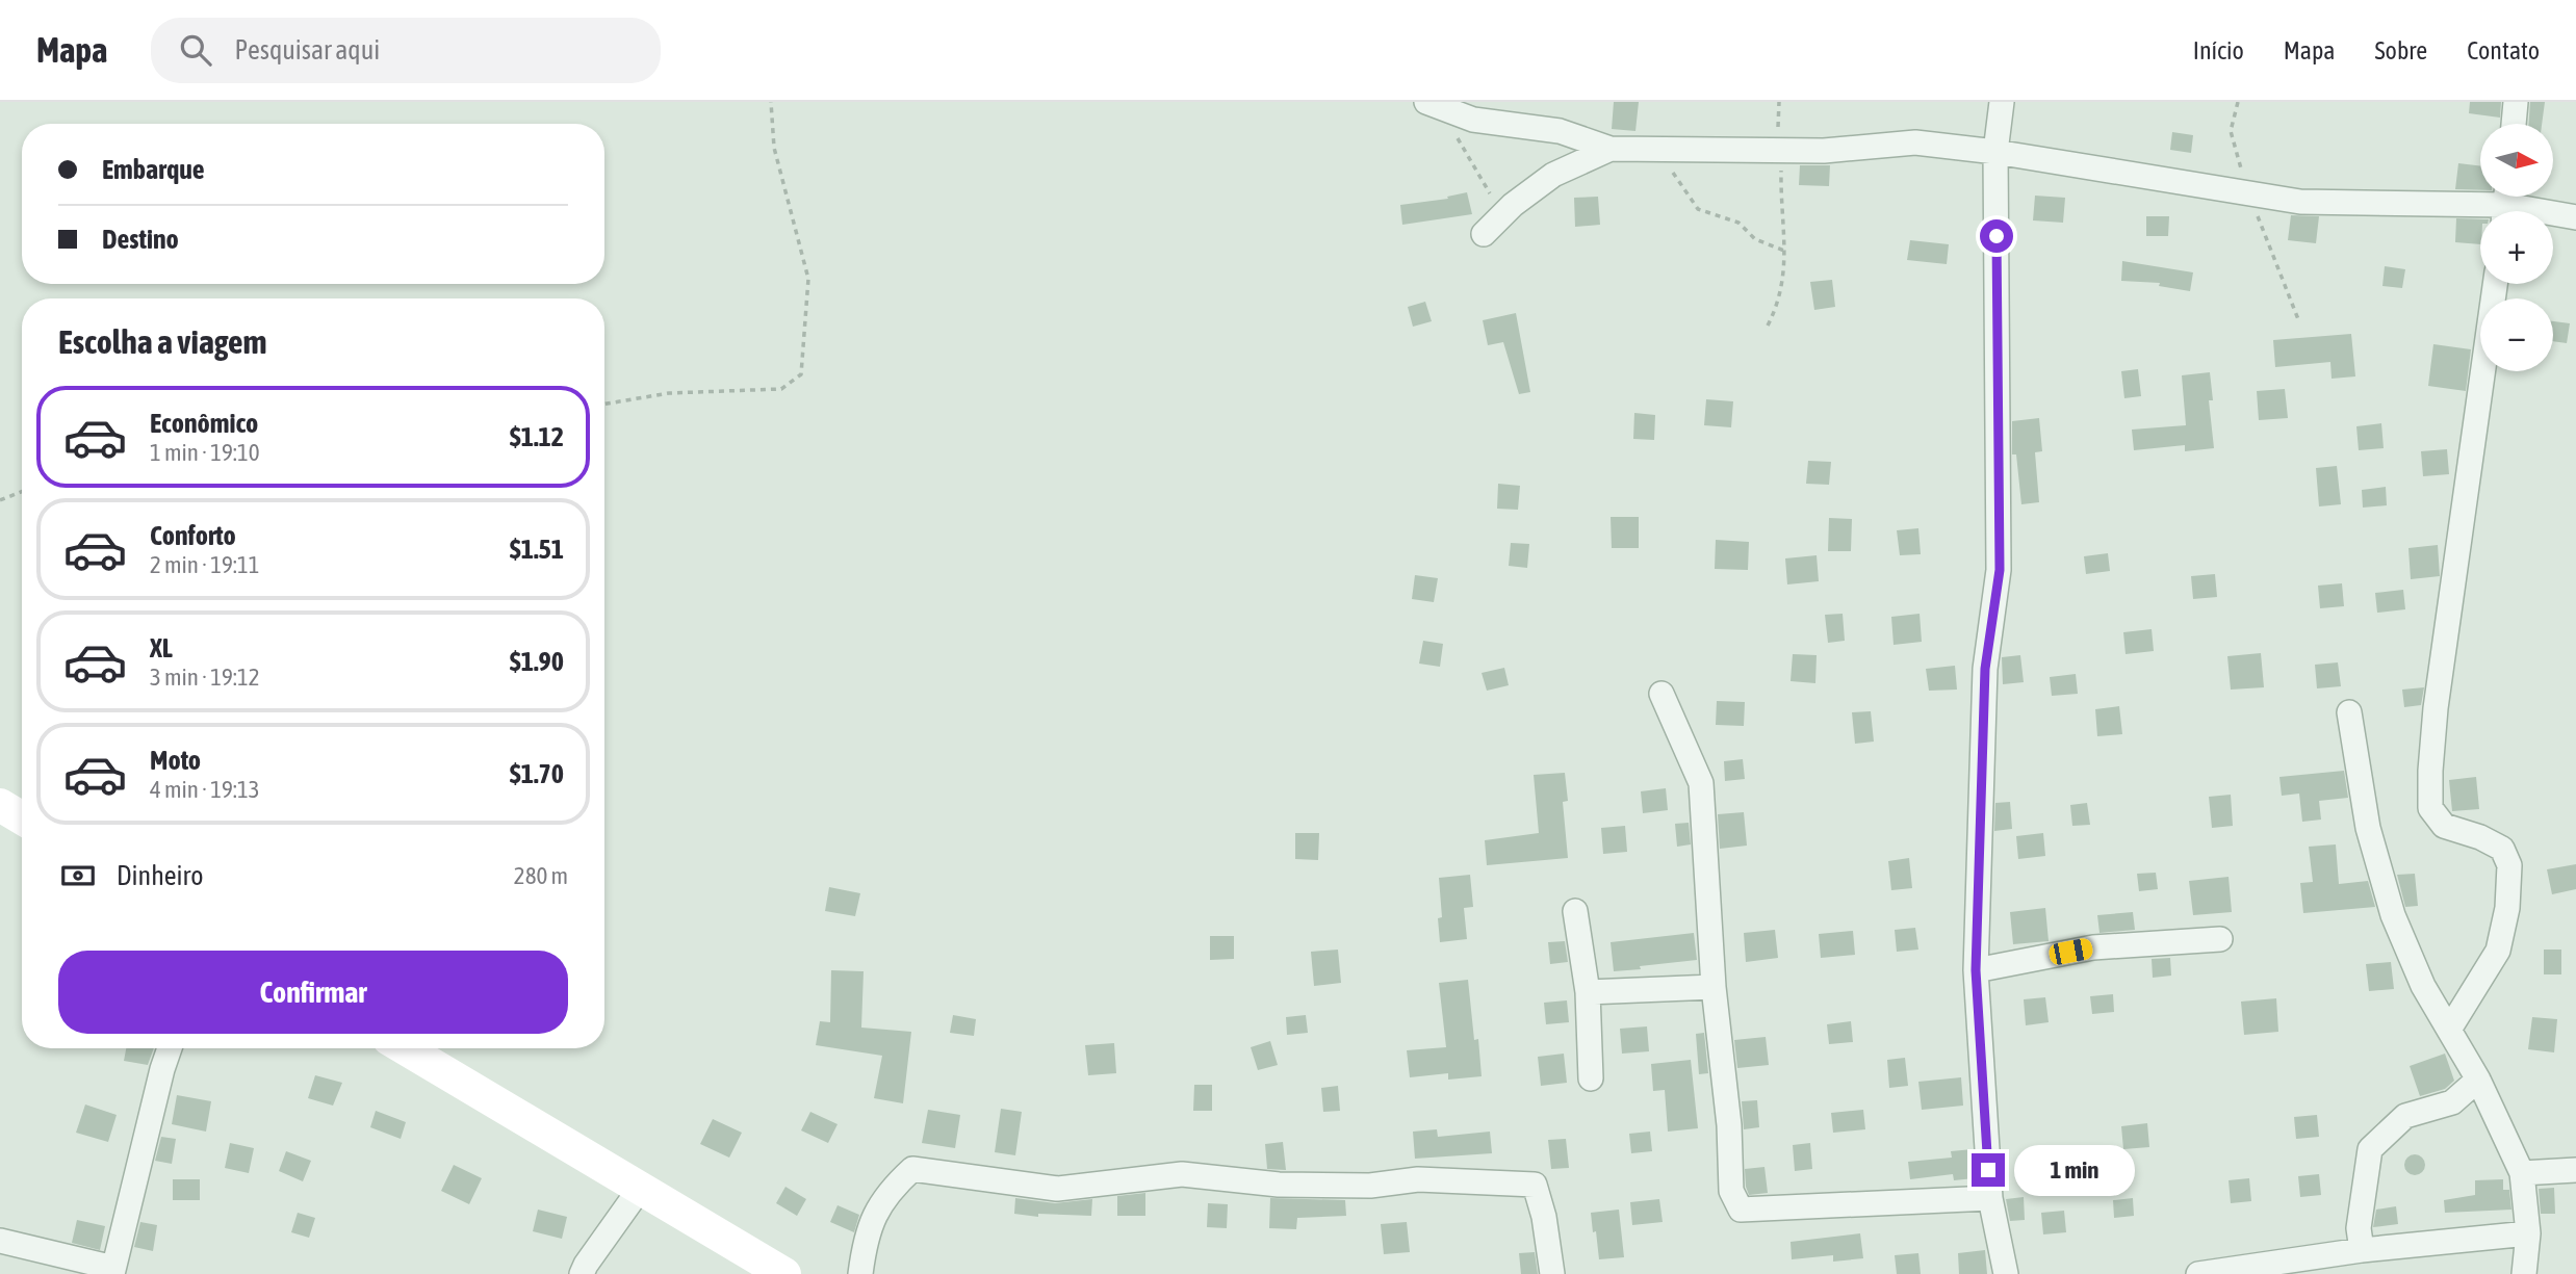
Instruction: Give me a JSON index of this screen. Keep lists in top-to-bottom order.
{
  "north": "right",
  "page": {
    "header": "Mapa",
    "search": "Pesquisar aqui",
    "nav": [
      "Início",
      "Mapa",
      "Sobre",
      "Contato"
    ],
    "map_buttons": ["+", "−"],
    "banner": ["Embarque", "Destino"],
    "heading": "Escolha a viagem",
    "list": [
      {
        "name": "Econômico",
        "note": "1 min · 19:10",
        "value": "$1.12"
      },
      {
        "name": "Conforto",
        "note": "2 min · 19:11",
        "value": "$1.51"
      },
      {
        "name": "XL",
        "note": "3 min · 19:12",
        "value": "$1.90"
      },
      {
        "name": "Moto",
        "note": "4 min · 19:13",
        "value": "$1.70"
      }
    ],
    "pay": ["Dinheiro", "280 m"],
    "buttons": "Confirmar",
    "bubble": "1 min"
  }
}
